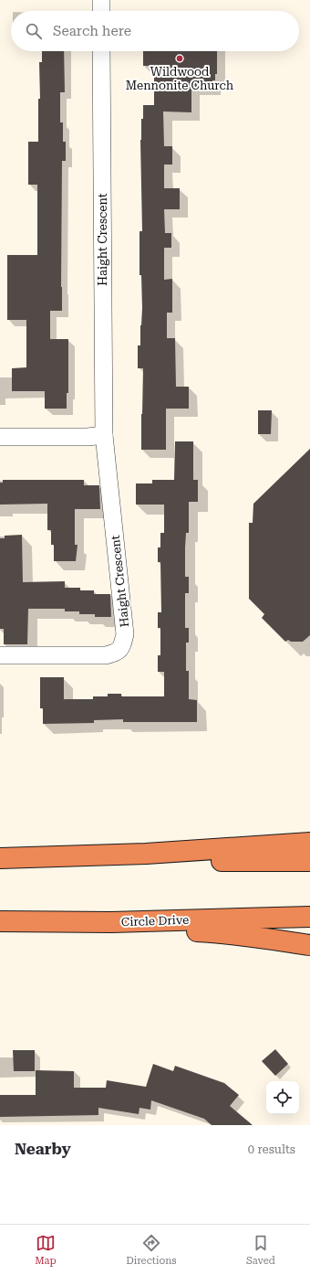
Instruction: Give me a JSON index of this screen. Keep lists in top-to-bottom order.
{
  "streets": {
    "highway": ["Circle Drive"],
    "street": ["Haight Crescent"]
  },
  "places": ["Wildwood Mennonite Church"],
  "page": {
    "search": "Search here",
    "heading": ["Nearby", "0 results"],
    "nav": ["Map", "Directions", "Saved"]
  }
}
